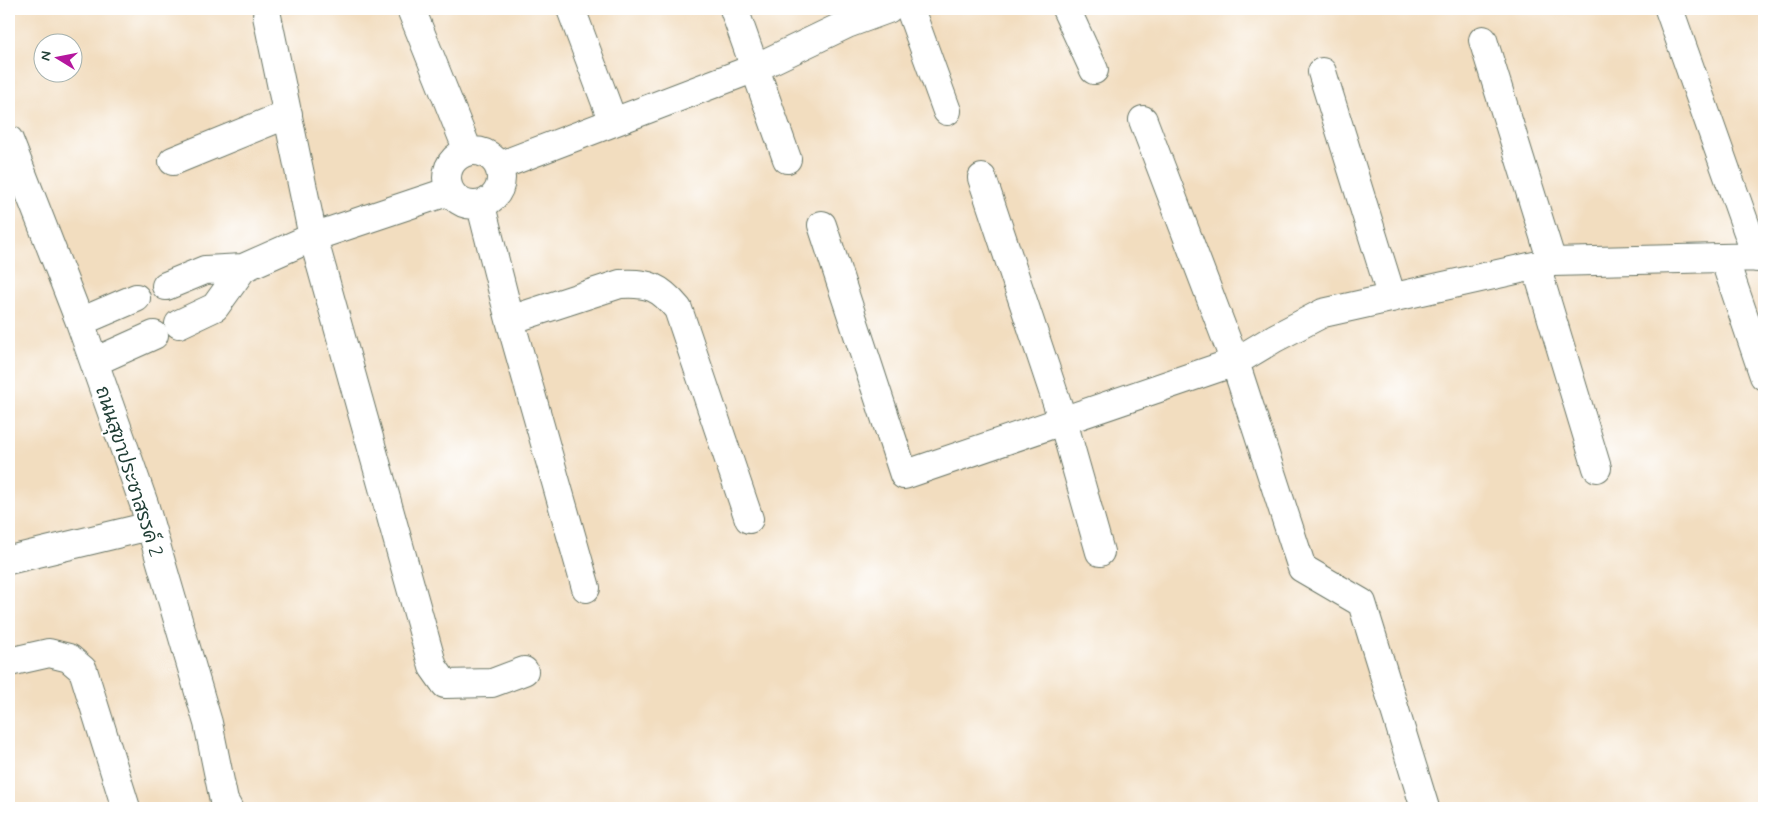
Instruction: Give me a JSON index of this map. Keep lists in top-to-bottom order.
{
  "streets": {
    "street": ["ถนนสุขาประชาสรรค์ 2"]
  },
  "north": "left"
}
